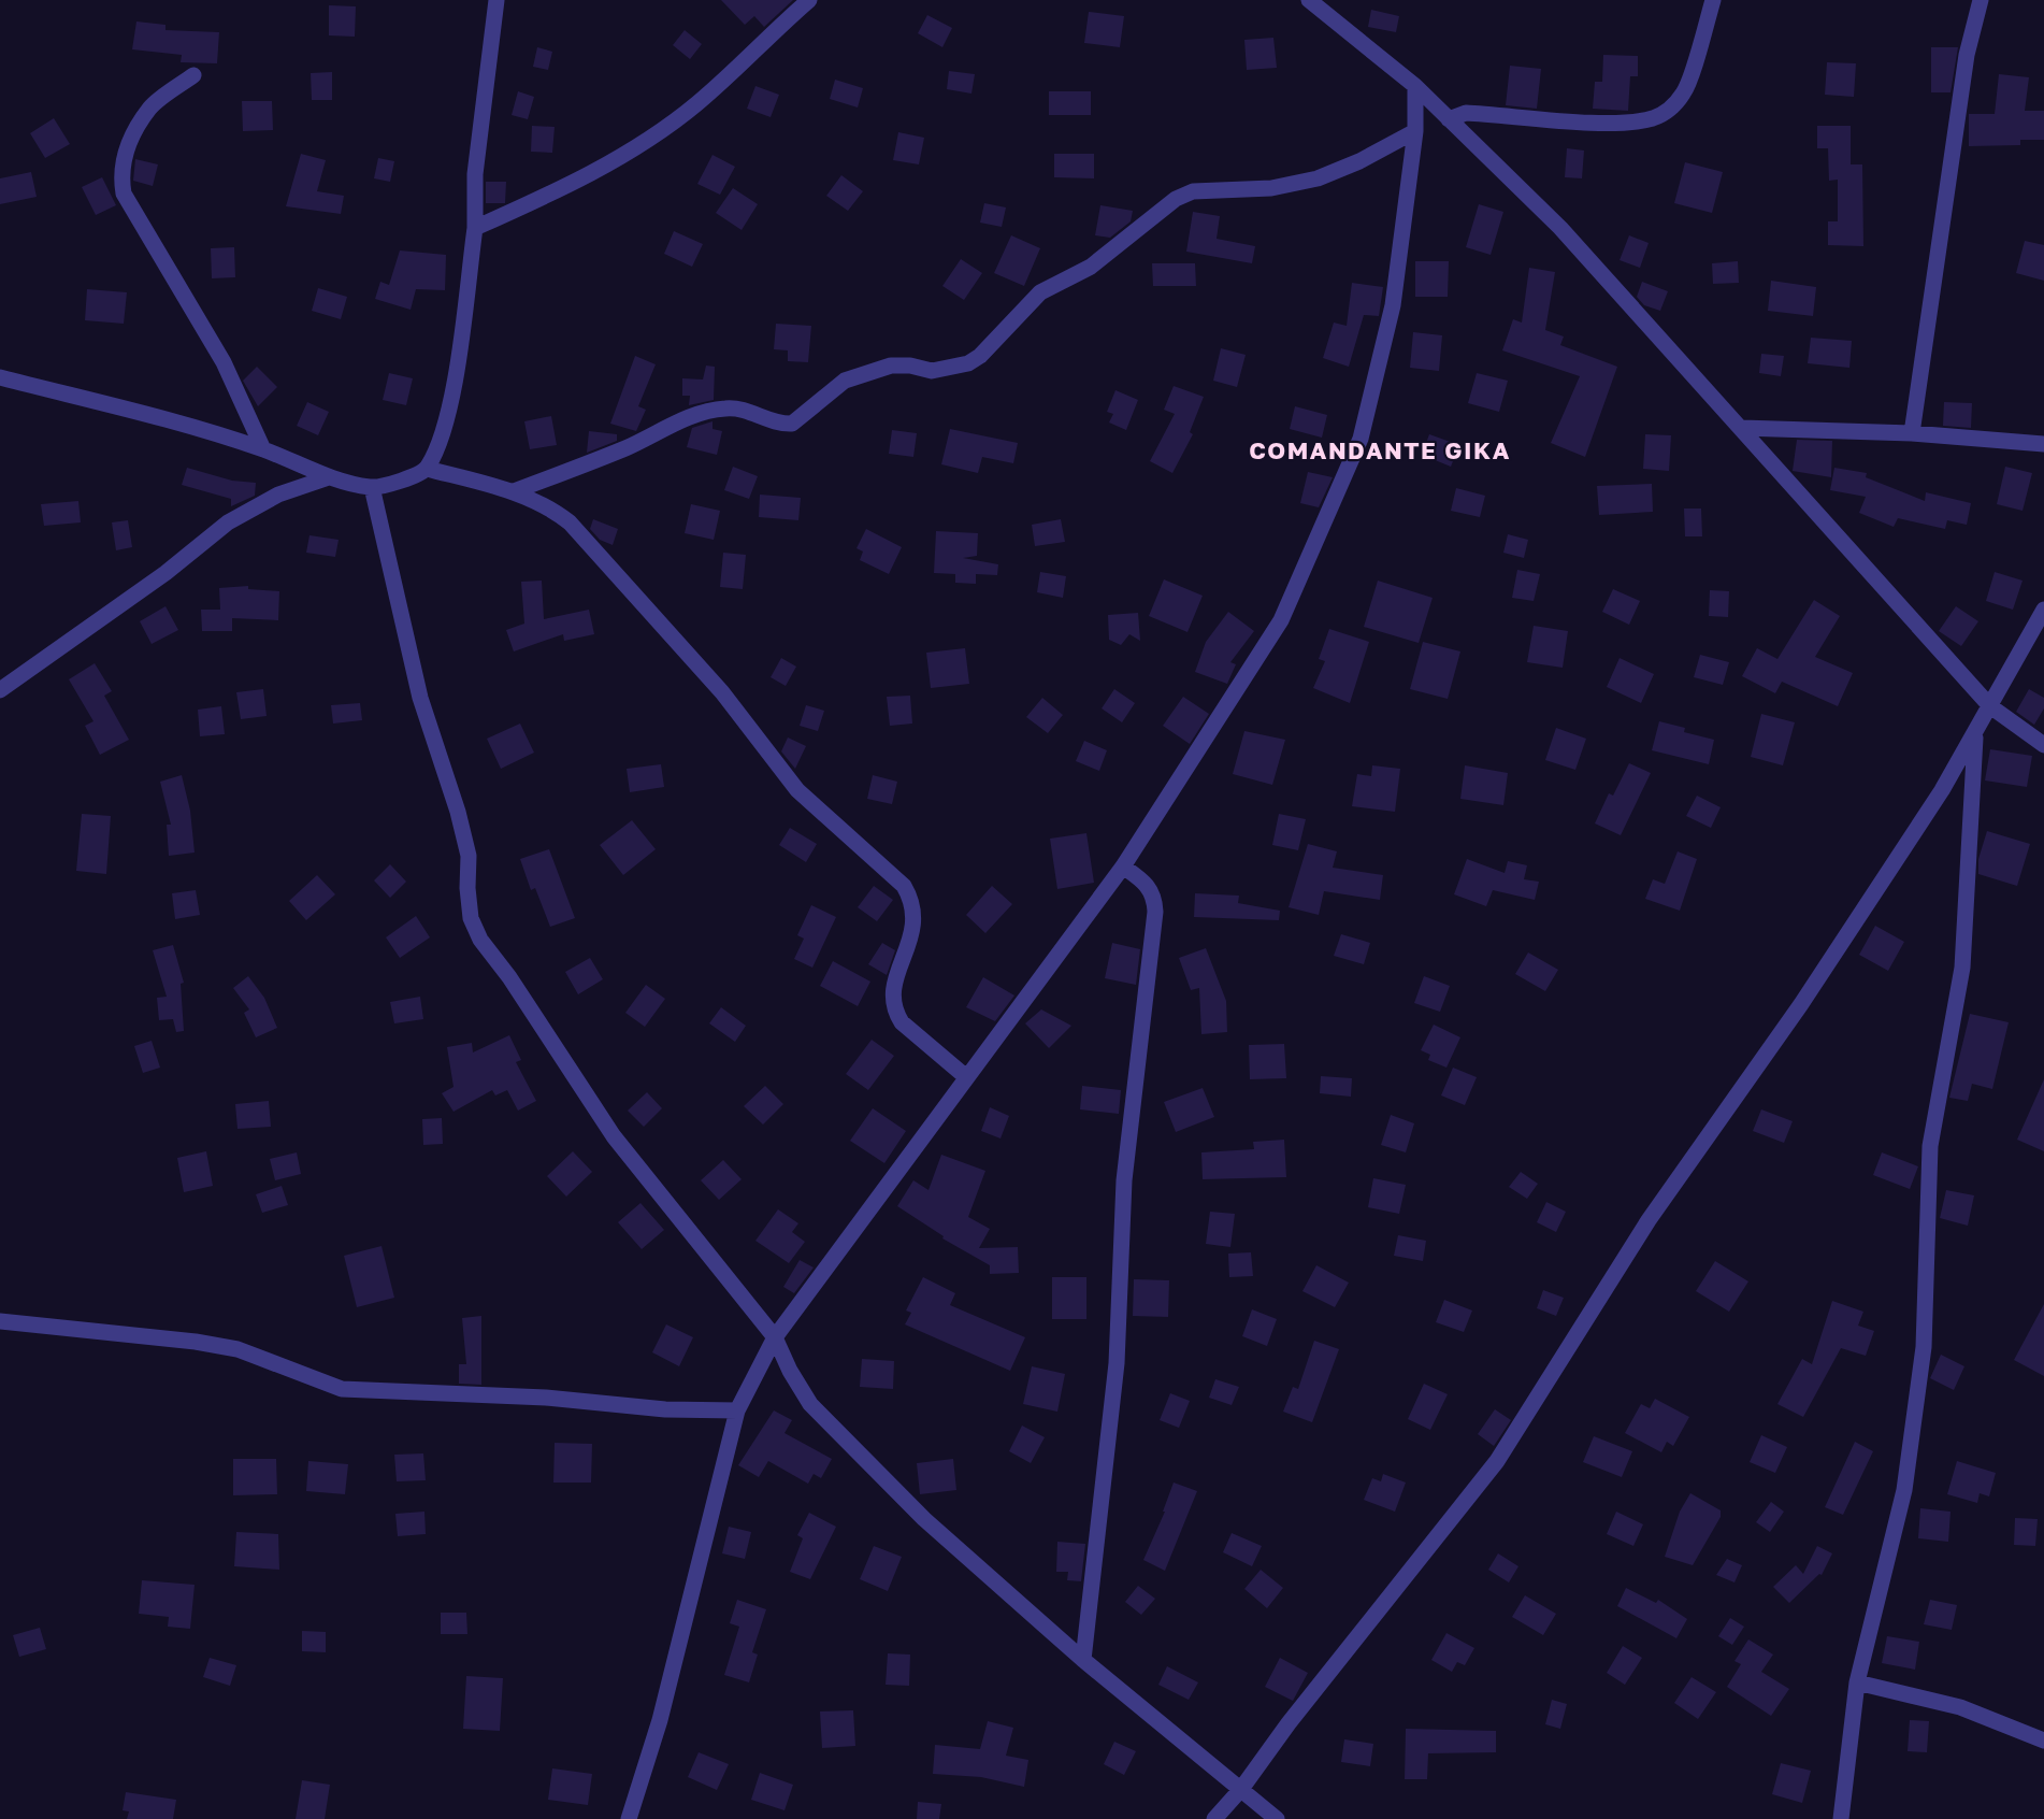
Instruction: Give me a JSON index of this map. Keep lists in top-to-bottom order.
{
  "districts": ["COMANDANTE GIKA"]
}
